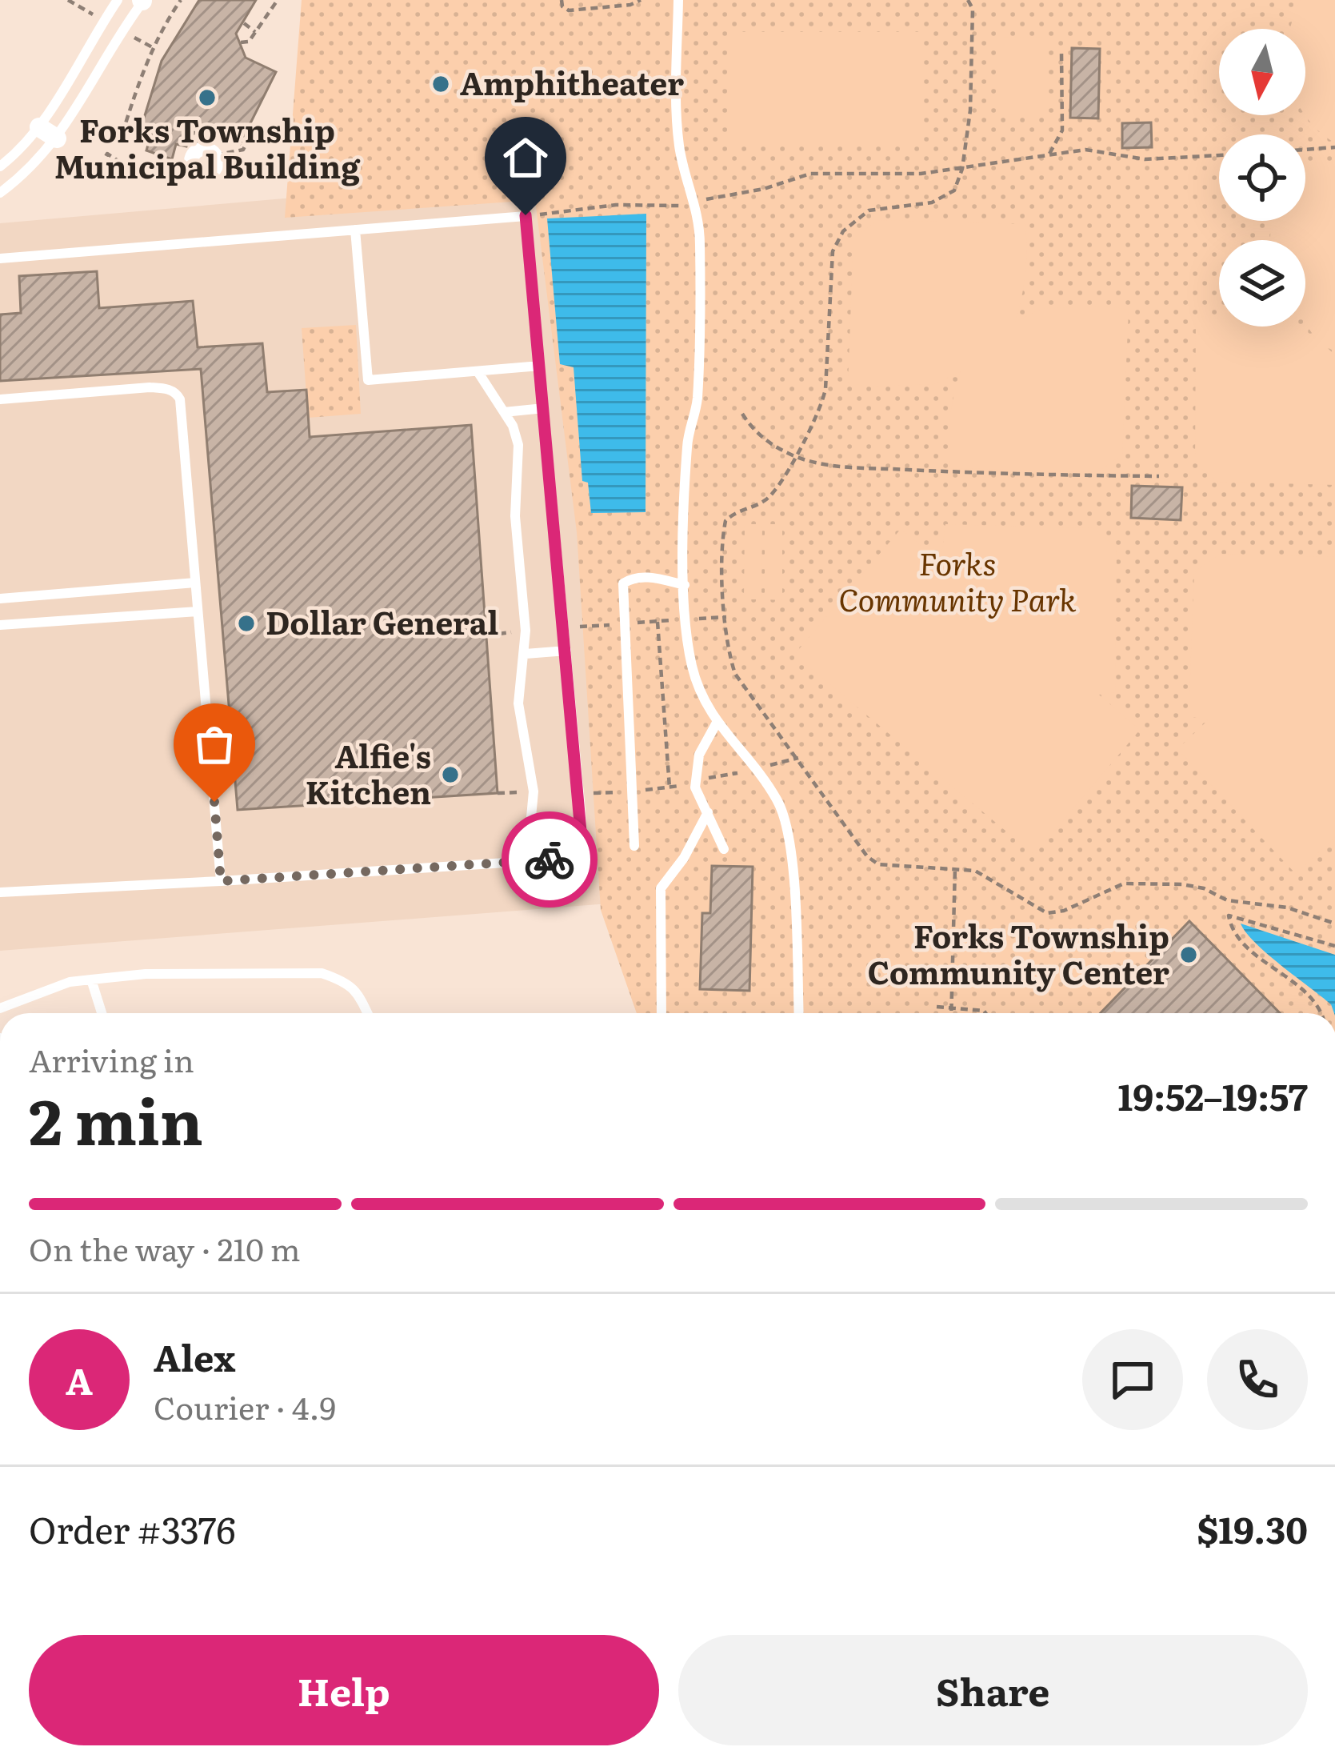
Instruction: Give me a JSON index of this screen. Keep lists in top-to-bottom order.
{
  "parks": ["Forks Community Park"],
  "places": [
    "Amphitheater",
    "Forks Township Municipal Building",
    "Dollar General",
    "Alfie's Kitchen",
    "Forks Township Community Center"
  ],
  "north": "bottom",
  "page": {
    "heading": ["2 min", "Arriving in", "19:52–19:57"],
    "panel": [
      "Alex",
      "Courier · 4.9",
      "Order #3376",
      "$19.30"
    ],
    "bar": "On the way · 210 m",
    "round": "A",
    "buttons": ["Help", "Share"]
  }
}
